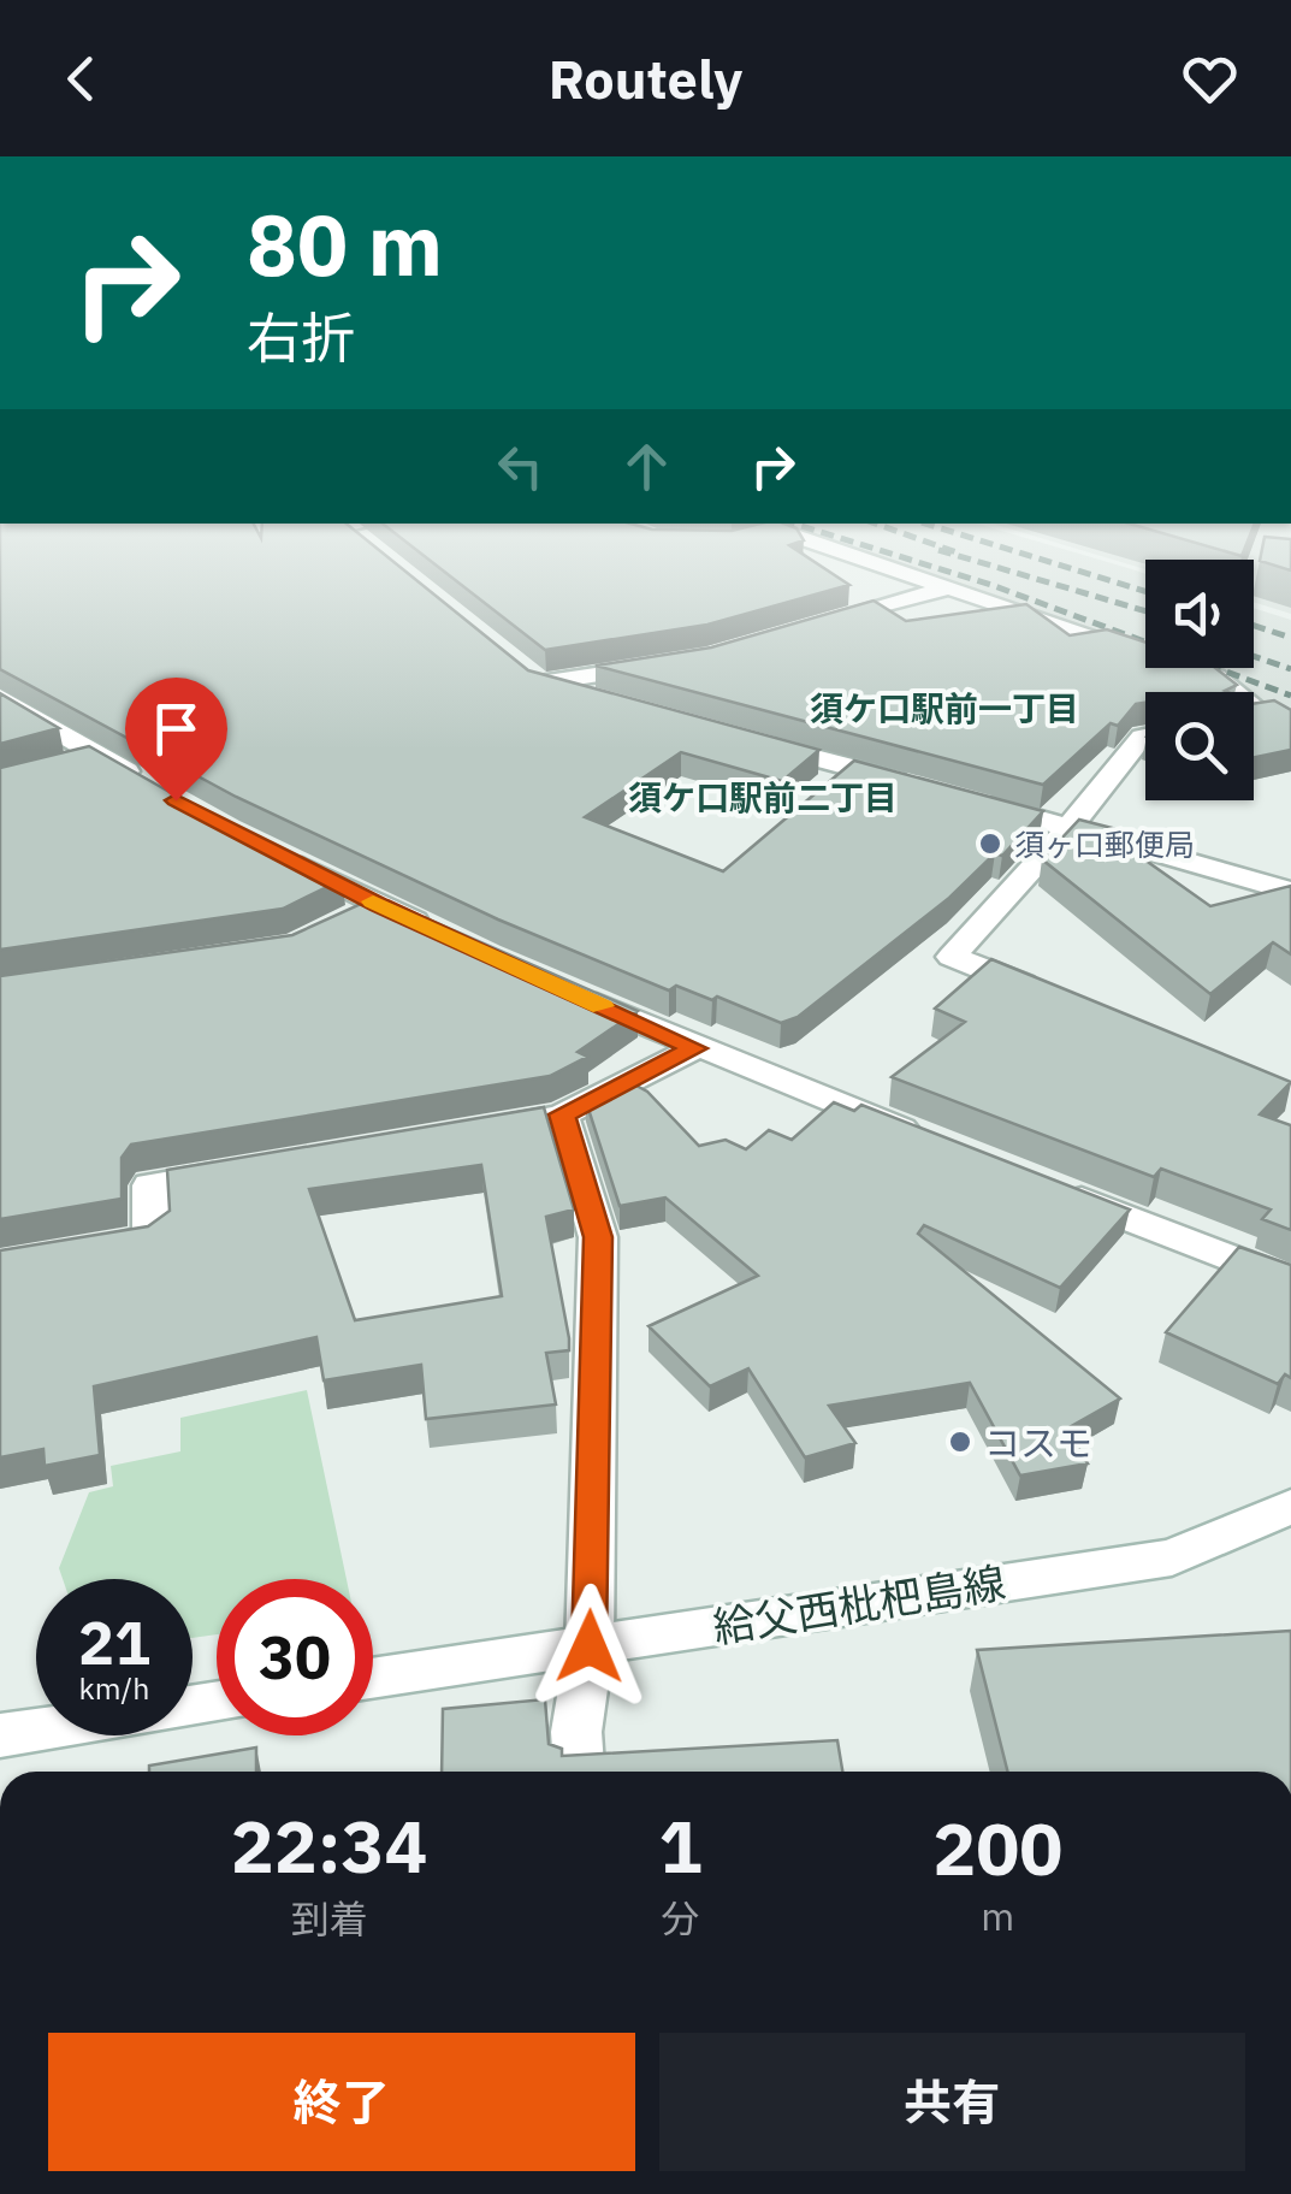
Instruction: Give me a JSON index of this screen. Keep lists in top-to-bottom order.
{
  "streets": {
    "street": ["給父西枇杷島線"]
  },
  "districts": ["須ケ口駅前一丁目", "須ケ口駅前二丁目"],
  "places": ["須ヶ口郵便局", "コスモ"],
  "page": {
    "header": "Routely",
    "turn": ["80 m", "右折"],
    "speed": "21 km/h",
    "limit": "30",
    "eta": [
      "22:34",
      "到着",
      "1",
      "分",
      "200",
      "m"
    ],
    "buttons": ["終了", "共有"]
  }
}
